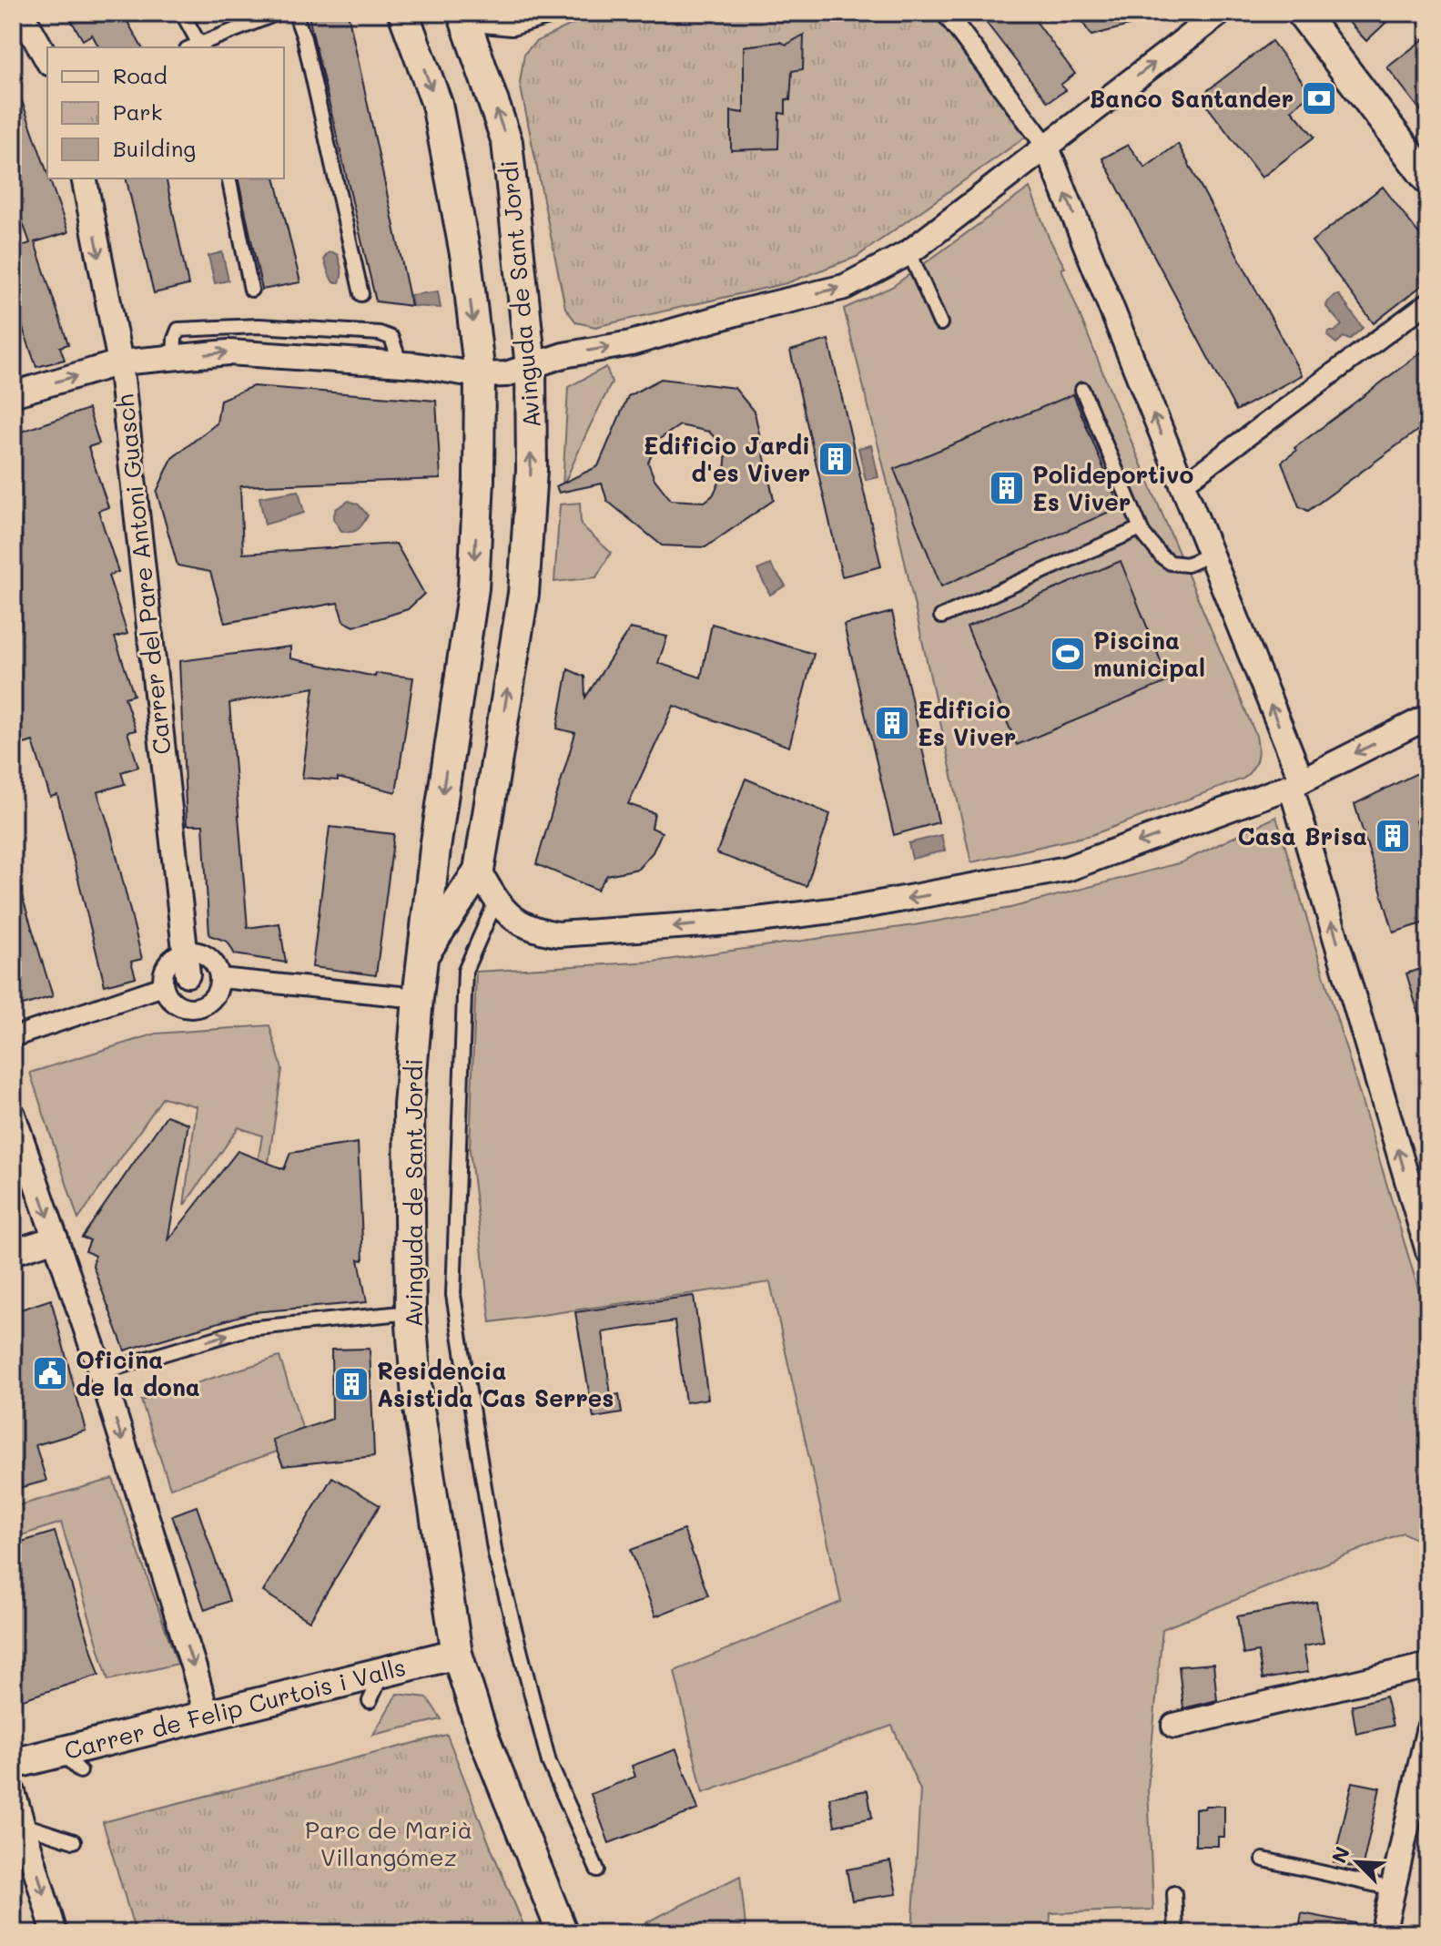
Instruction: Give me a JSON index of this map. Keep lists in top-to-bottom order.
{
  "streets": {
    "street": ["Avinguda de Sant Jordi", "Carrer del Pare Antoni Guasch", "Carrer de Felip Curtois i Valls"]
  },
  "crossings": [
    ["Avinguda de Sant Jordi", "Carrer de Felip Curtois i Valls"]
  ],
  "parks": ["Parc de Marià Villangómez"],
  "places": {
    "bank": ["Banco Santander"],
    "building": [
      "Edificio Jardi d'es Viver",
      "Polideportivo Es Viver",
      "Edificio Es Viver",
      "Casa Brisa",
      "Residencia Asistida Cas Serres"
    ],
    "sports": ["Piscina municipal"],
    "public building": ["Oficina de la dona"]
  },
  "legend": ["Road", "Park", "Building"],
  "north": "top left"
}
